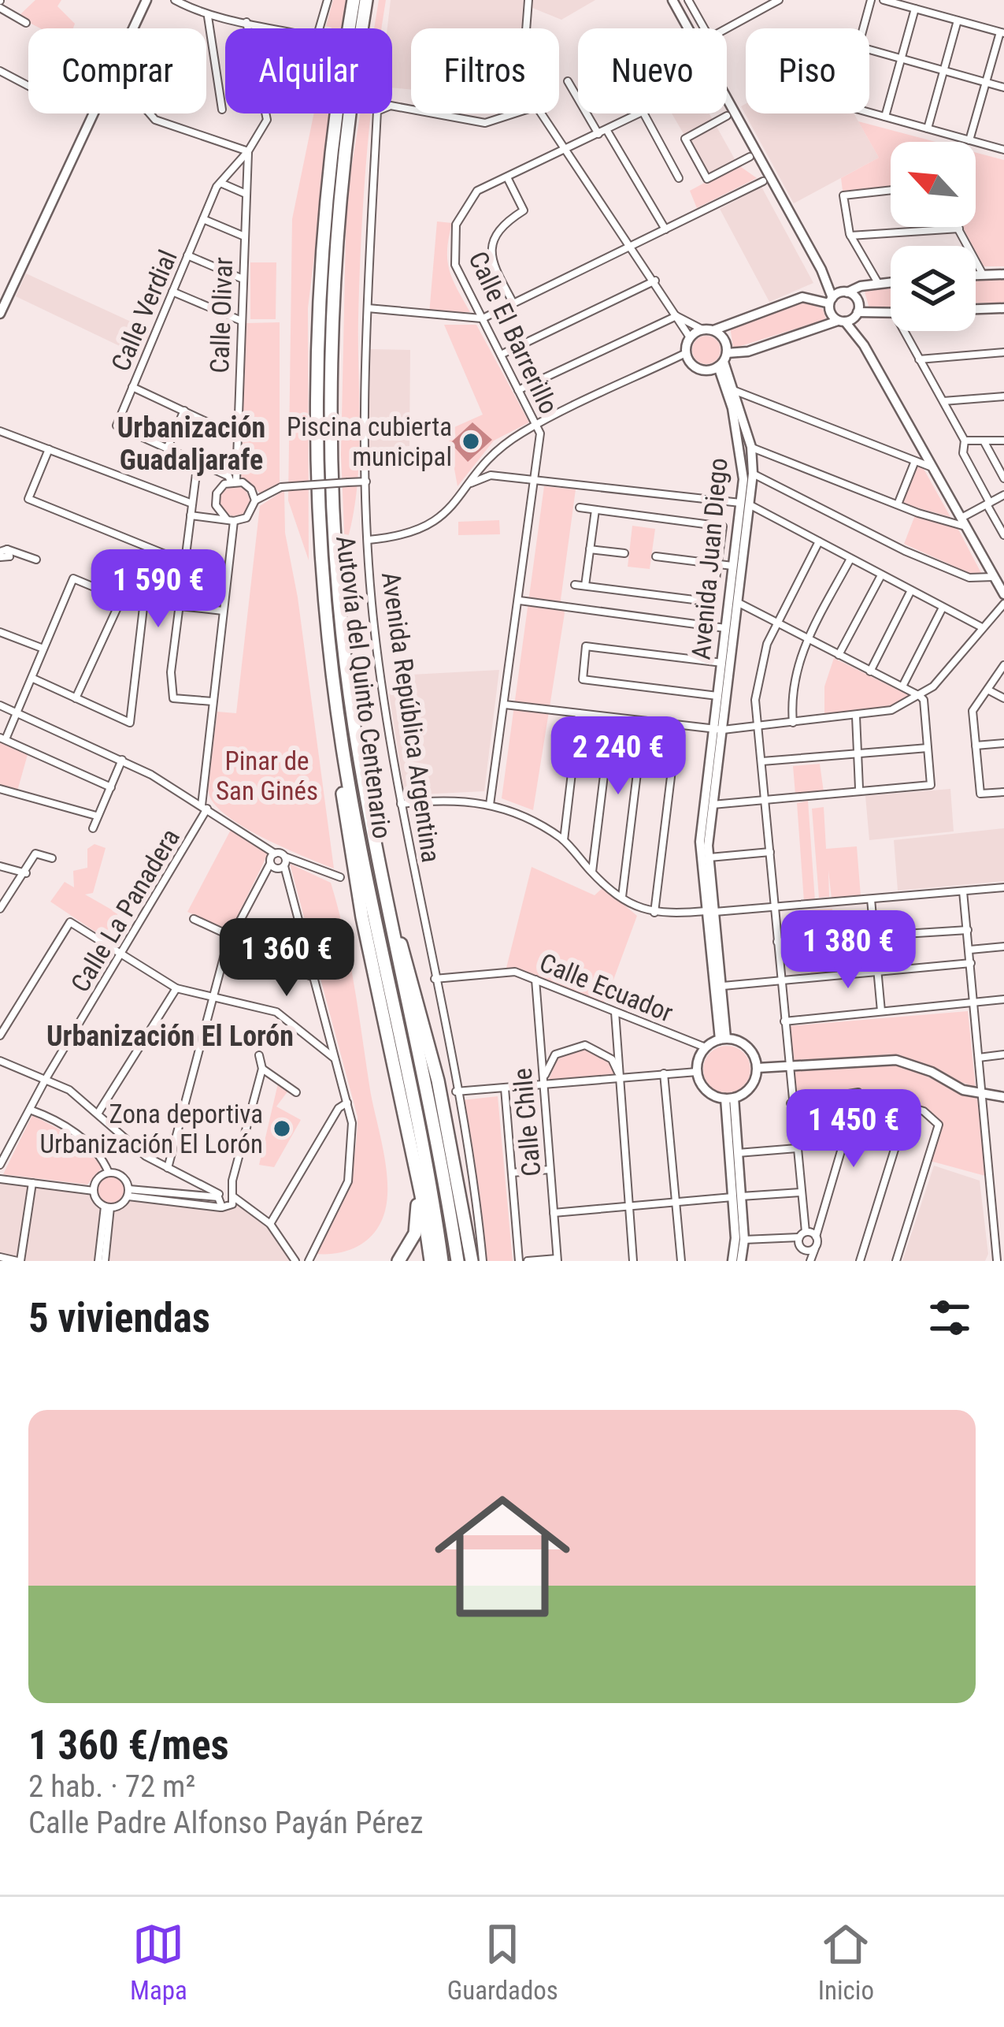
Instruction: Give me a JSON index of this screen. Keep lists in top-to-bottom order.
{
  "streets": {
    "highway": ["Autovía del Quinto Centenario"],
    "street": [
      "Calle Verdial",
      "Calle Olivar",
      "Calle El Barrerillo",
      "Avenida Juan Diego",
      "Avenida República Argentina",
      "Calle La Panadera",
      "Calle Ecuador",
      "Calle Chile"
    ]
  },
  "crossings": [
    ["Calle Verdial", "Calle Olivar"],
    ["Avenida Juan Diego", "Calle Ecuador"],
    ["Avenida República Argentina", "Calle Ecuador"],
    ["Calle Ecuador", "Calle Chile"]
  ],
  "districts": ["Urbanización Guadaljarafe", "Urbanización El Lorón"],
  "parks": ["Pinar de San Ginés"],
  "places": ["Piscina cubierta municipal", "Zona deportiva Urbanización El Lorón"],
  "north": "top left",
  "page": {
    "chip": [
      "Comprar",
      "Alquilar",
      "Filtros",
      "Nuevo",
      "Piso"
    ],
    "price": [
      "1 590 €",
      "2 240 €",
      "1 380 €",
      "1 360 €",
      "1 450 €"
    ],
    "heading": "5 viviendas",
    "list": [
      {
        "name": "1 360 €/mes",
        "note": "2 hab. · 72 m² · Calle Padre Alfonso Payán Pérez"
      }
    ],
    "tabs": ["Mapa", "Guardados", "Inicio"]
  }
}
